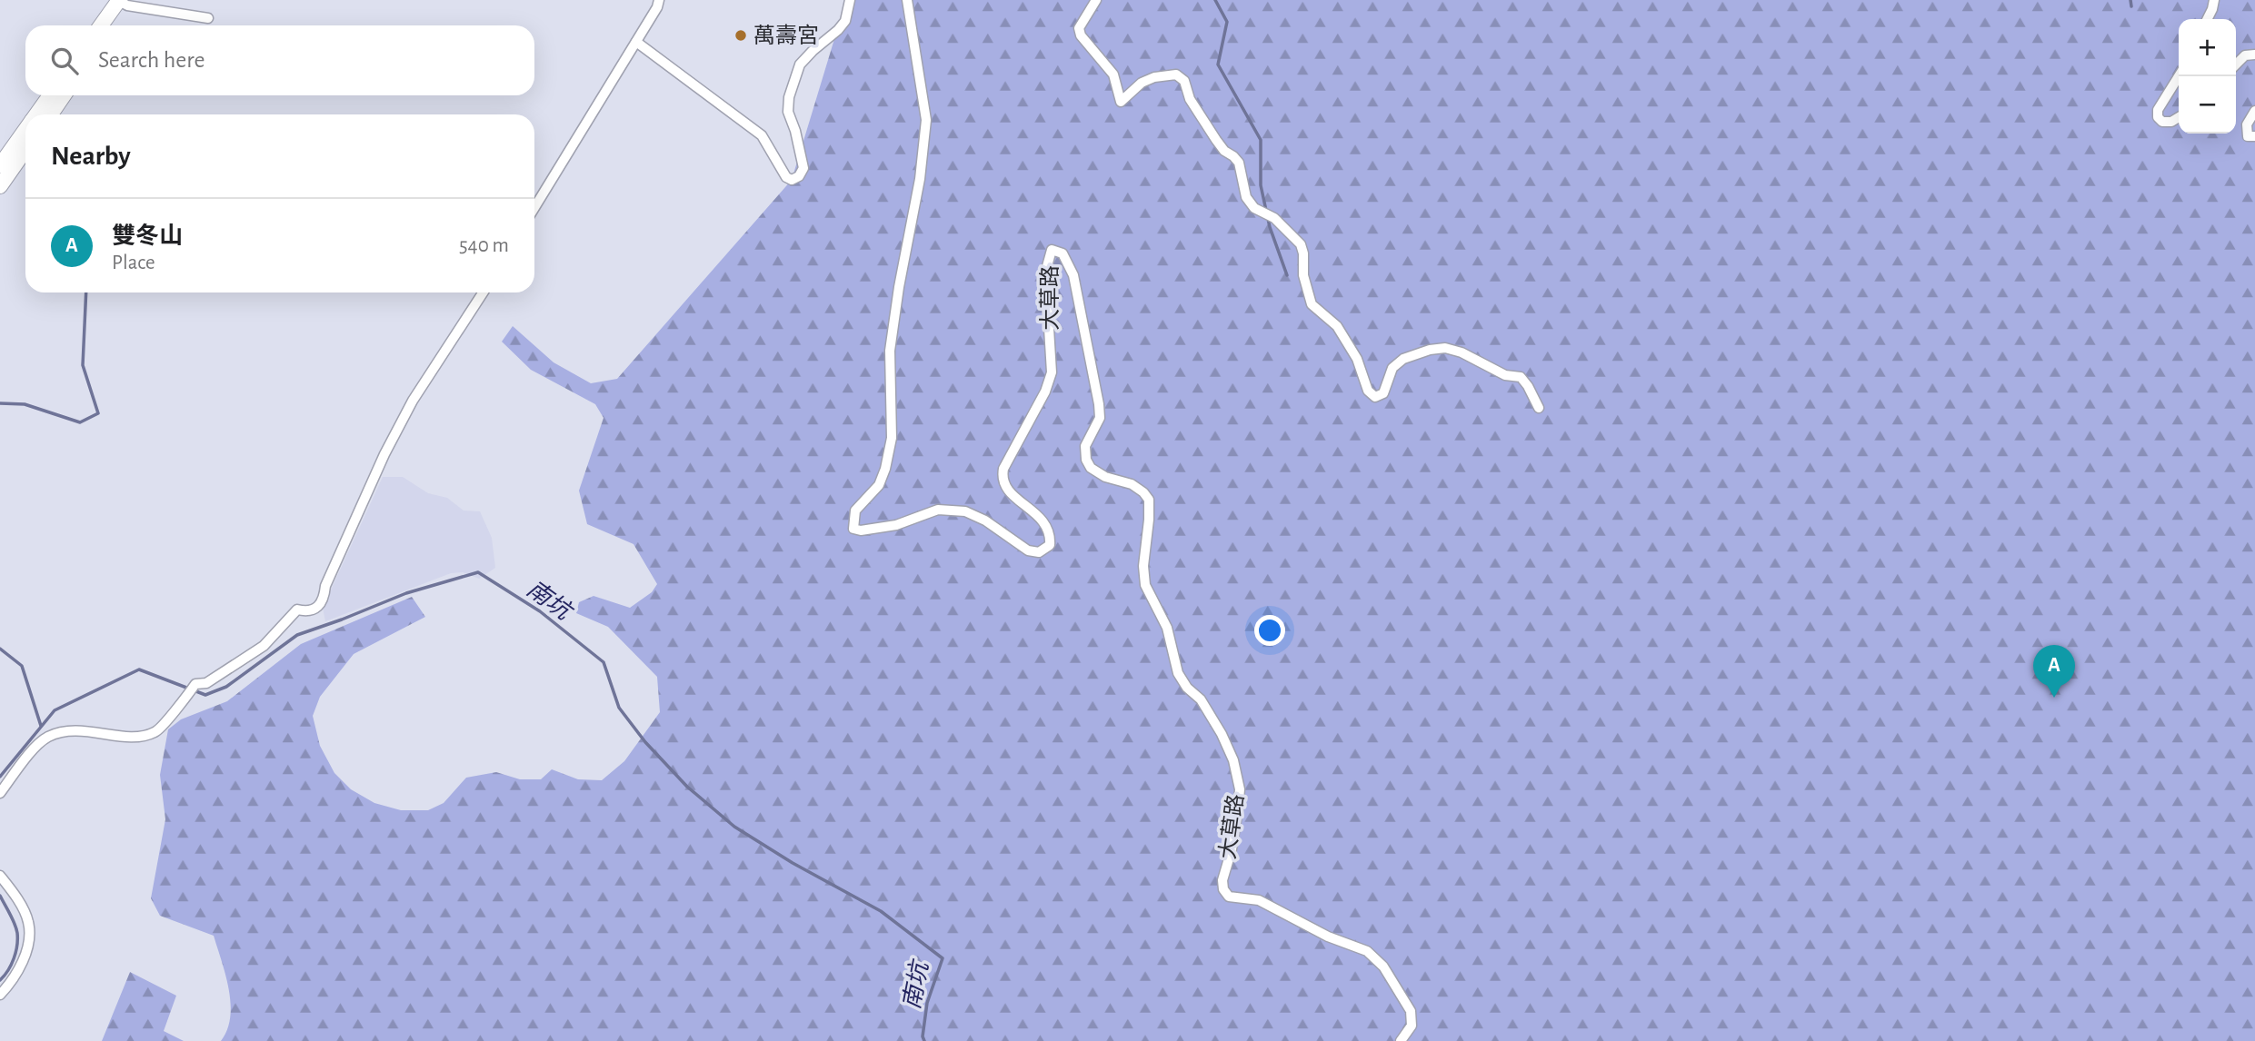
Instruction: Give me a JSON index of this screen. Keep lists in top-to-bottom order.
{
  "streets": {
    "street": ["大草路"]
  },
  "water": ["南坑"],
  "places": ["萬壽宮"],
  "page": {
    "map_buttons": ["+", "−"],
    "search": "Search here",
    "heading": "Nearby",
    "list": [
      {
        "mark": "A",
        "name": "雙冬山",
        "note": "Place",
        "value": "540 m"
      }
    ],
    "pins": "A"
  }
}
